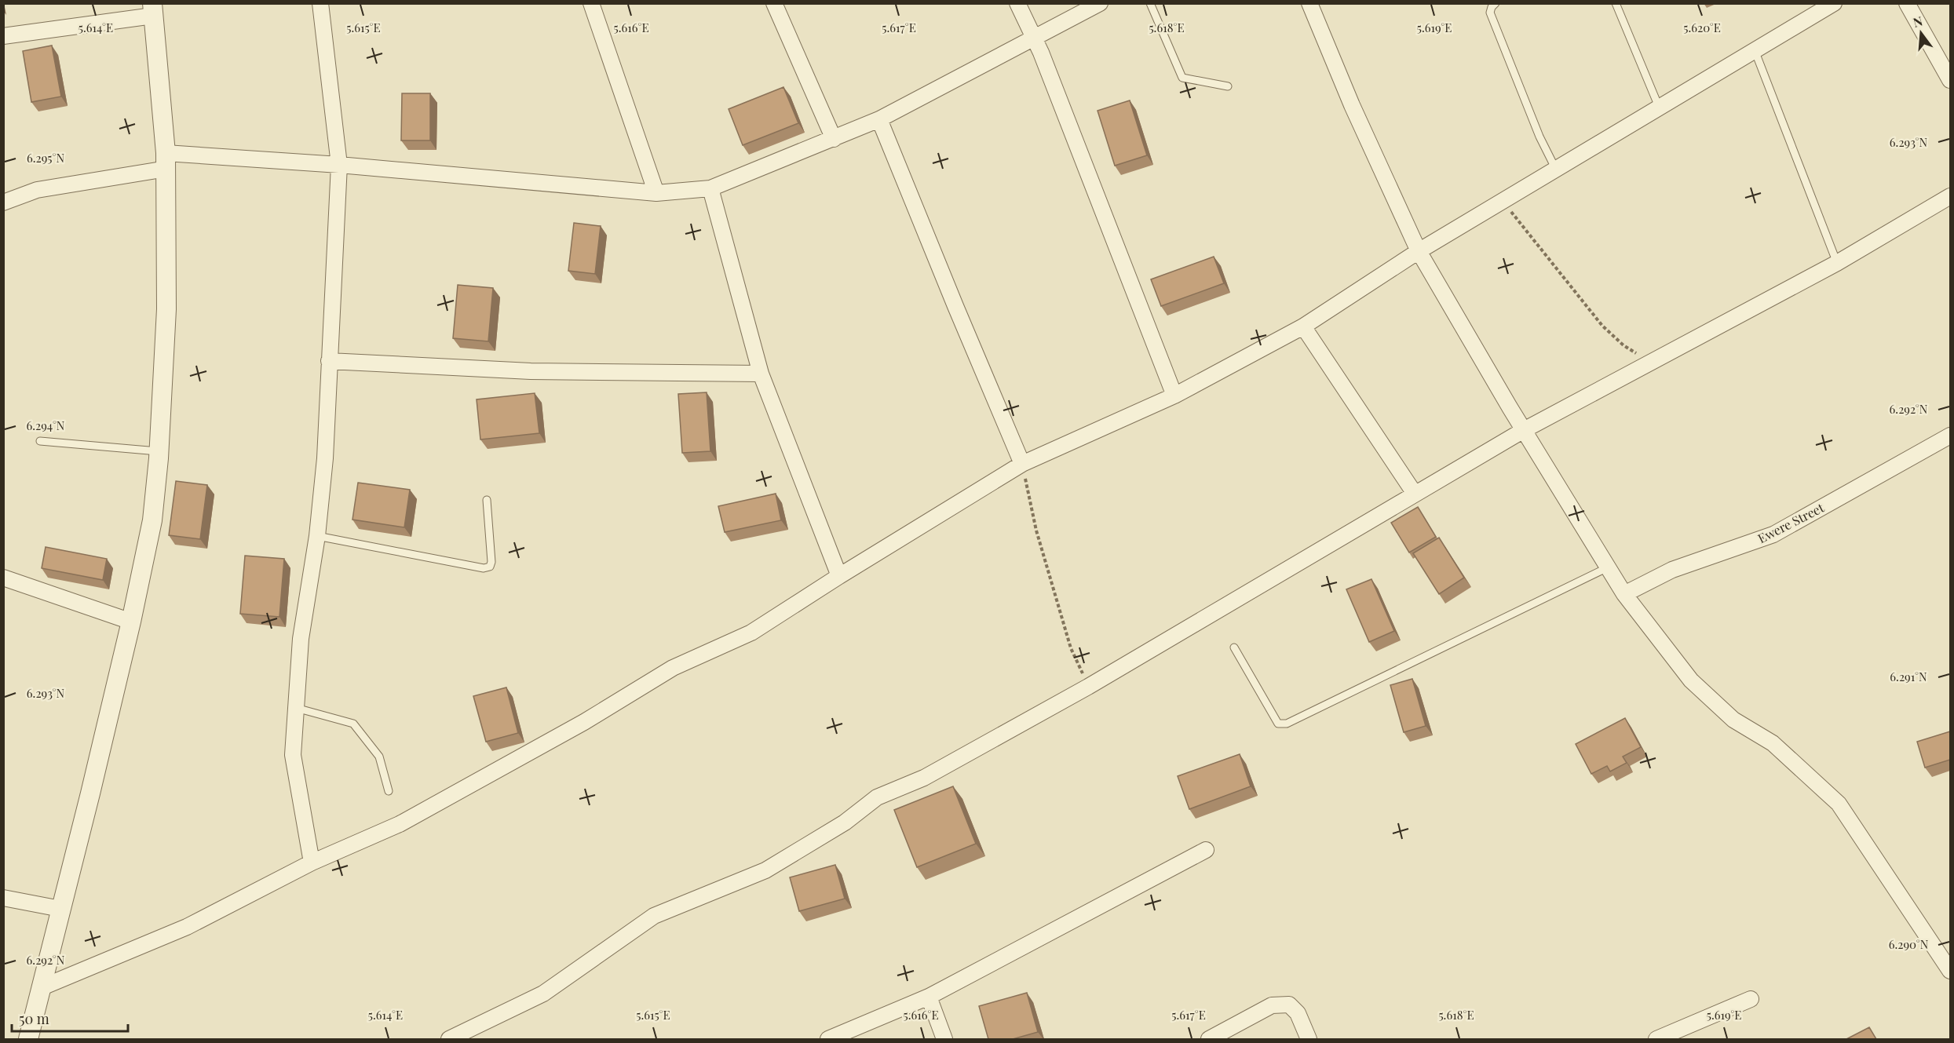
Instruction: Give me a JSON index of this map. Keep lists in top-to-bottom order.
{
  "streets": {
    "street": ["Ewere Street"]
  },
  "scale_bar": "50 m",
  "north": "top",
  "coordinates": [
    "5.614°E",
    "5.615°E",
    "5.616°E",
    "5.617°E",
    "5.618°E",
    "5.619°E",
    "5.620°E",
    "6.293°N",
    "6.295°N",
    "6.292°N",
    "6.294°N",
    "6.291°N",
    "6.290°N"
  ]
}
